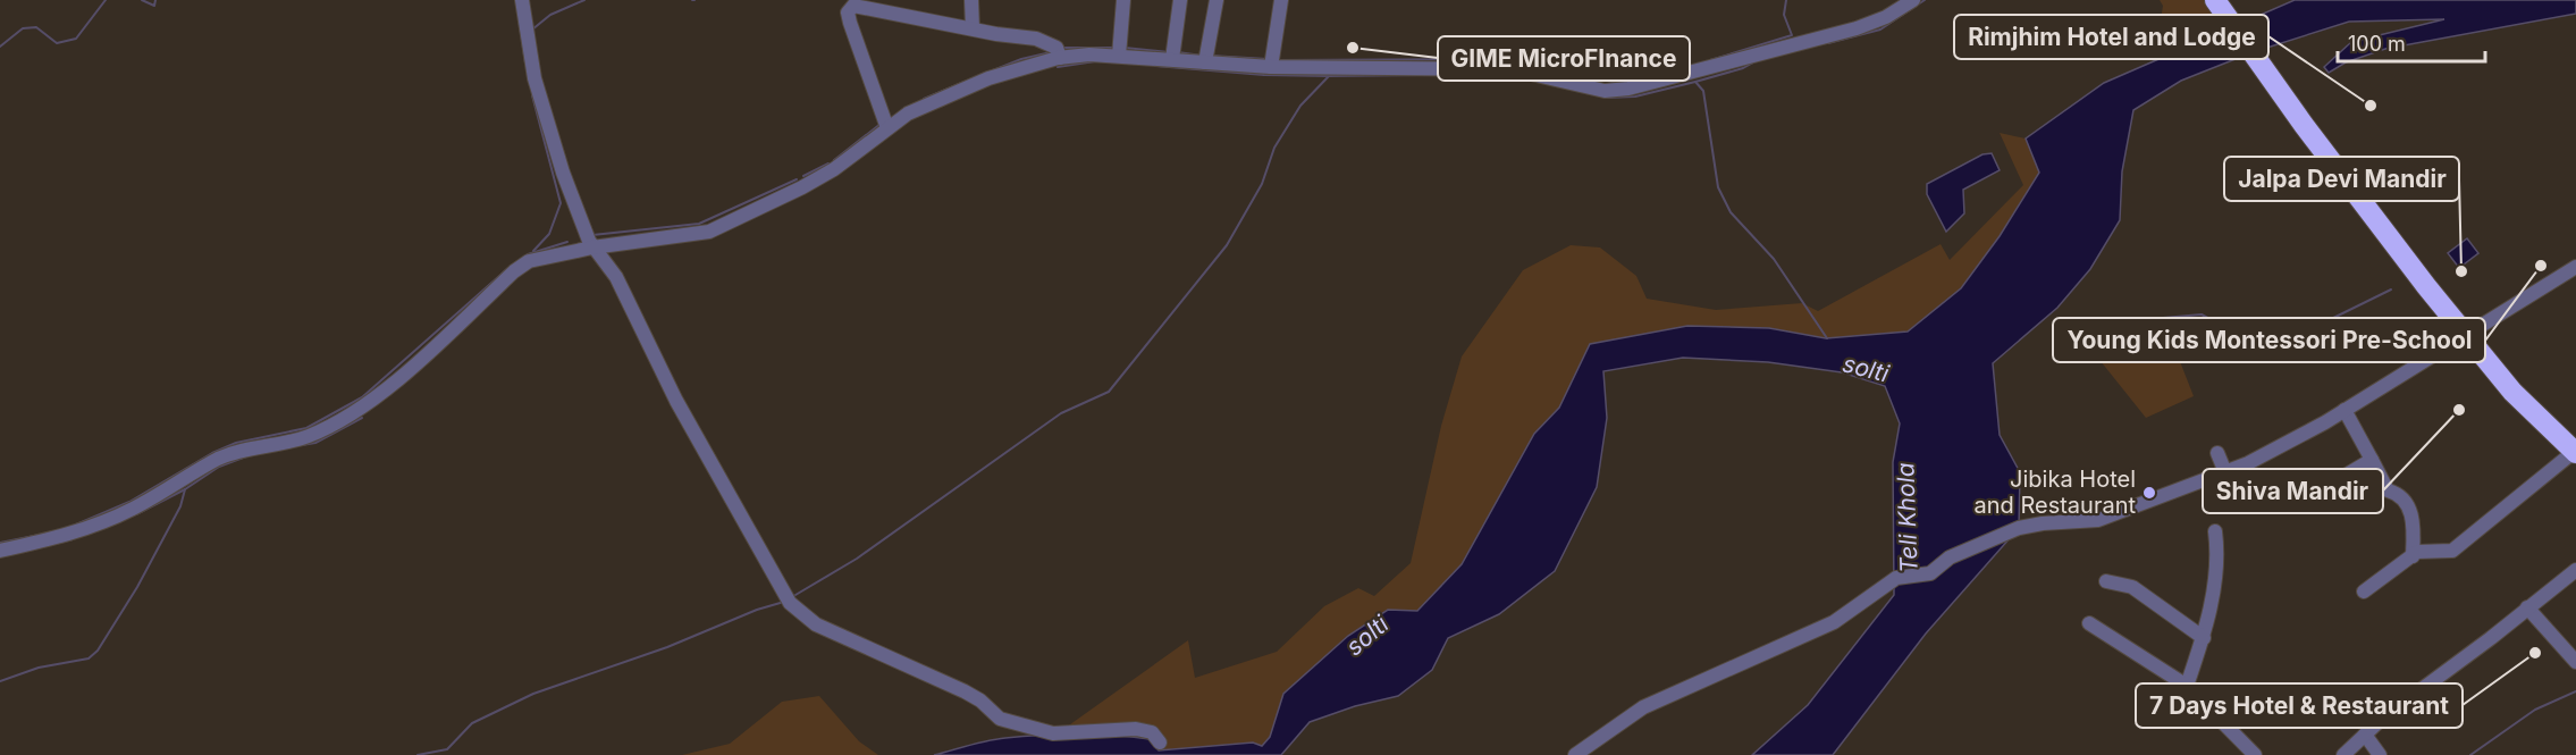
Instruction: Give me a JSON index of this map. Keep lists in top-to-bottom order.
{
  "water": ["solti", "Teli Khola"],
  "places": [
    "GIME MicroFInance",
    "Rimjhim Hotel and Lodge",
    "Young Kids Montessori Pre-School",
    "Jalpa Devi Mandir",
    "Shiva Mandir",
    "Jibika Hotel and Restaurant",
    "7 Days Hotel & Restaurant"
  ],
  "scale_bar": "100 m"
}
